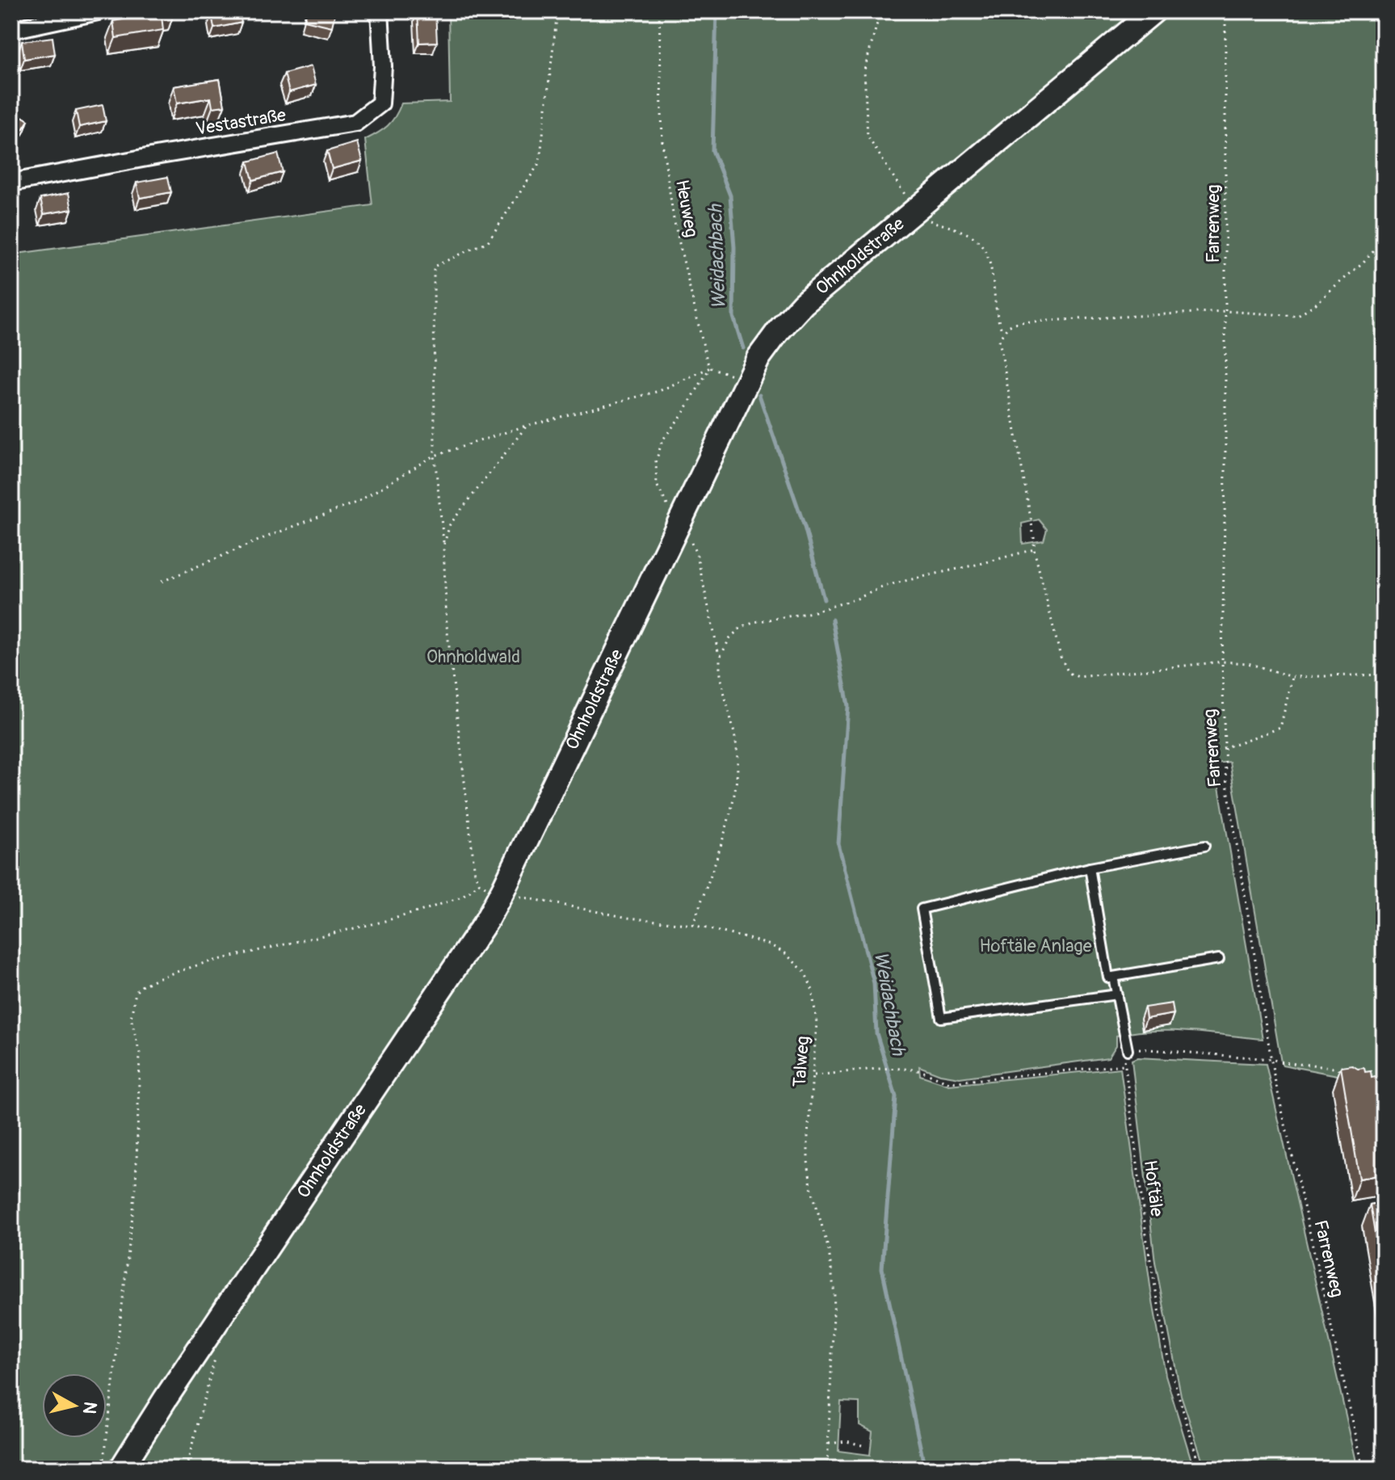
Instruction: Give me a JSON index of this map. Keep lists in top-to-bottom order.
{
  "streets": {
    "main road": ["Ohnholdstraße"],
    "street": ["Vestastraße"],
    "path": [
      "Heuweg",
      "Farrenweg",
      "Talweg",
      "Hoftäle"
    ]
  },
  "crossings": [
    ["Ohnholdstraße", "Talweg"]
  ],
  "water": ["Weidachbach"],
  "parks": ["Ohnholdwald", "Hoftäle Anlage"],
  "north": "right"
}
